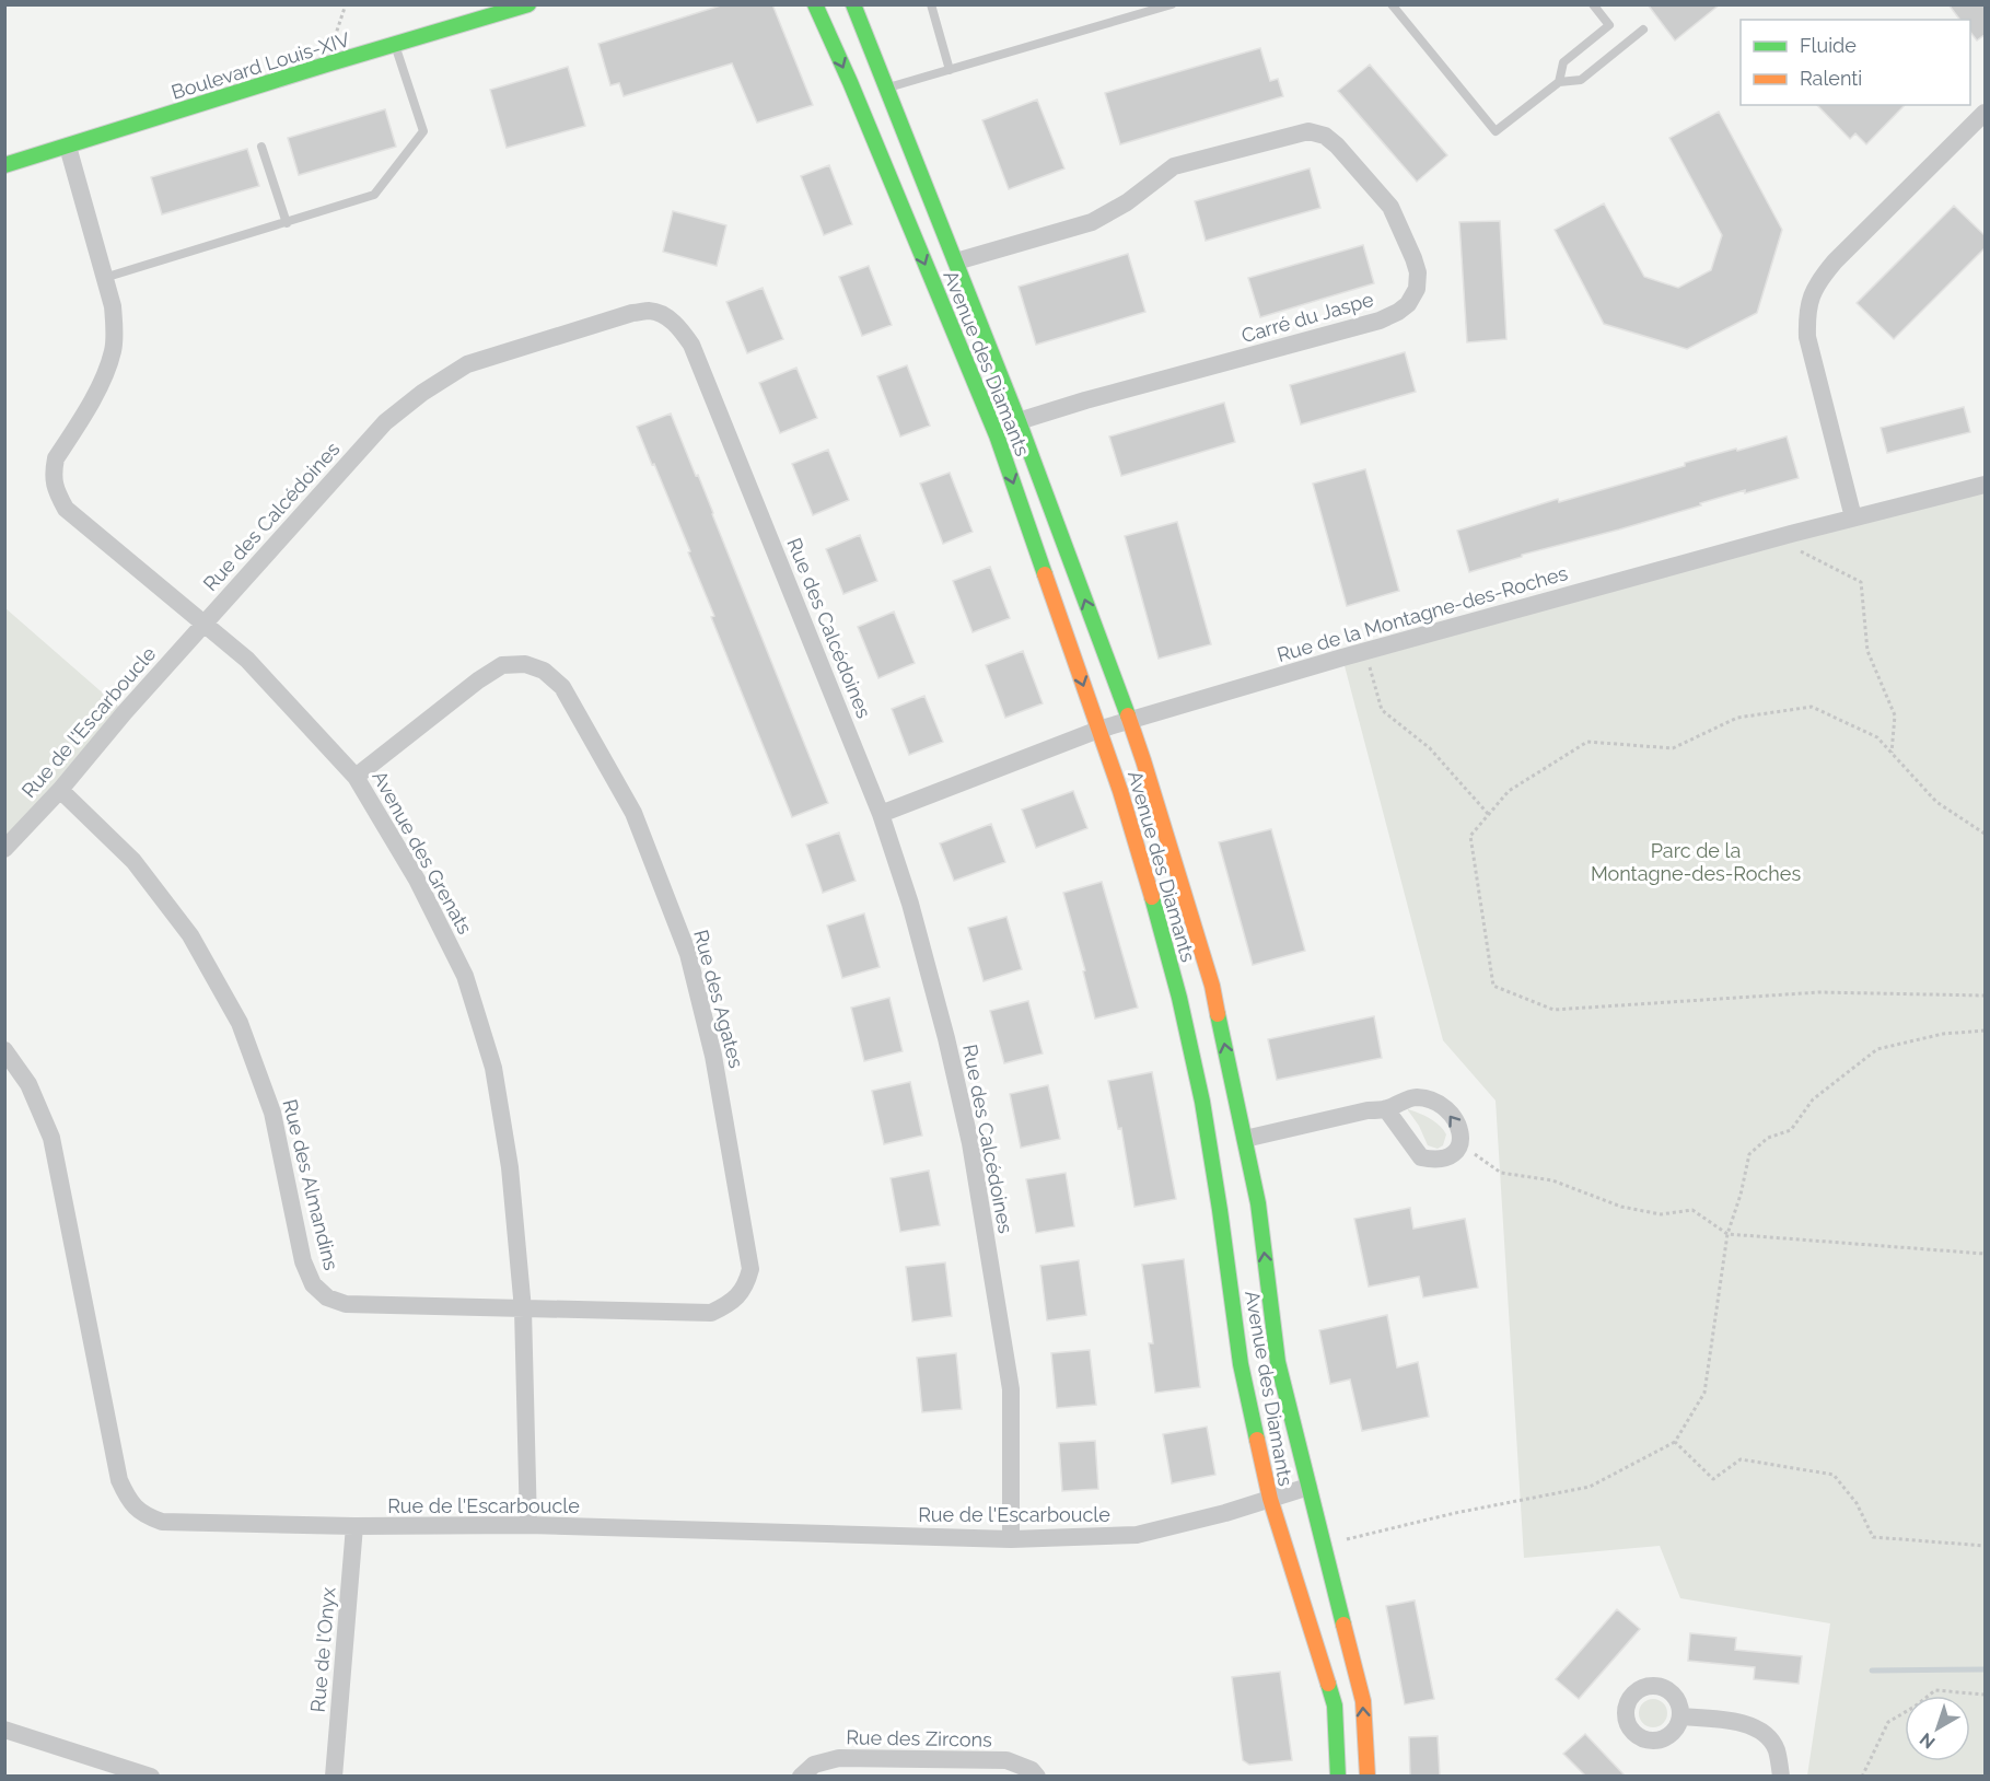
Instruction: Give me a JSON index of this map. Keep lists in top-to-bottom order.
{
  "streets": {
    "street": [
      "Boulevard Louis-XIV",
      "Carré du Jaspe",
      "Avenue des Diamants",
      "Rue des Calcédoines",
      "Rue de la Montagne-des-Roches",
      "Rue de l'Escarboucle",
      "Avenue des Grenats",
      "Rue des Agates",
      "Rue des Almandins",
      "Rue de l'Onyx",
      "Rue des Zircons"
    ]
  },
  "crossings": [
    ["Boulevard Louis-XIV", "Avenue des Grenats"],
    ["Carré du Jaspe", "Avenue des Diamants"],
    ["Avenue des Diamants", "Rue de la Montagne-des-Roches"],
    ["Avenue des Diamants", "Rue de l'Escarboucle"],
    ["Rue des Calcédoines", "Rue de la Montagne-des-Roches"],
    ["Rue des Calcédoines", "Rue de l'Escarboucle"],
    ["Rue des Calcédoines", "Avenue des Grenats"],
    ["Rue de l'Escarboucle", "Avenue des Grenats"],
    ["Rue de l'Escarboucle", "Rue des Almandins"],
    ["Rue de l'Escarboucle", "Rue de l'Onyx"],
    ["Avenue des Grenats", "Rue des Agates"],
    ["Avenue des Grenats", "Rue des Almandins"],
    ["Rue des Agates", "Rue des Almandins"]
  ],
  "parks": ["Parc de la Montagne-des-Roches"],
  "legend": ["Fluide", "Ralenti"],
  "north": "bottom left"
}
